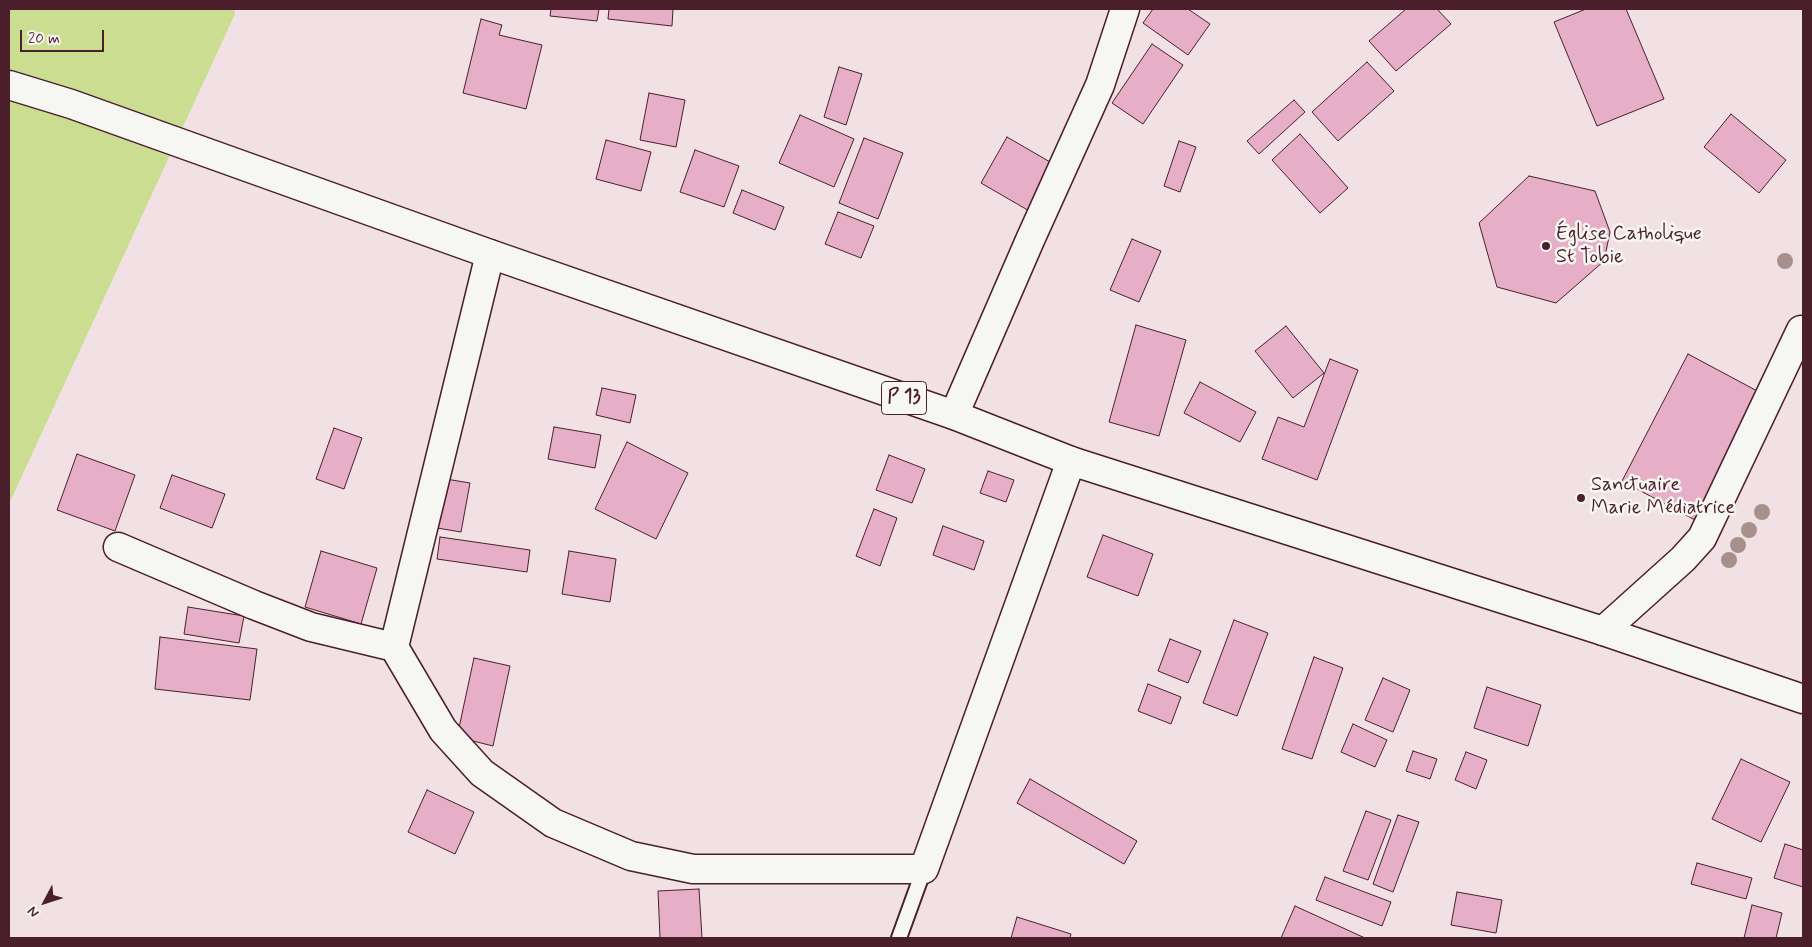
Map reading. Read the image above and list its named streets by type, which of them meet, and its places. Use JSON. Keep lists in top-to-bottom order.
{
  "streets": {
    "street": ["P 13"]
  },
  "places": ["Église Catholique St Tobie", "Sanctuaire Marie Médiatrice"],
  "scale_bar": "20 m",
  "north": "bottom left"
}
